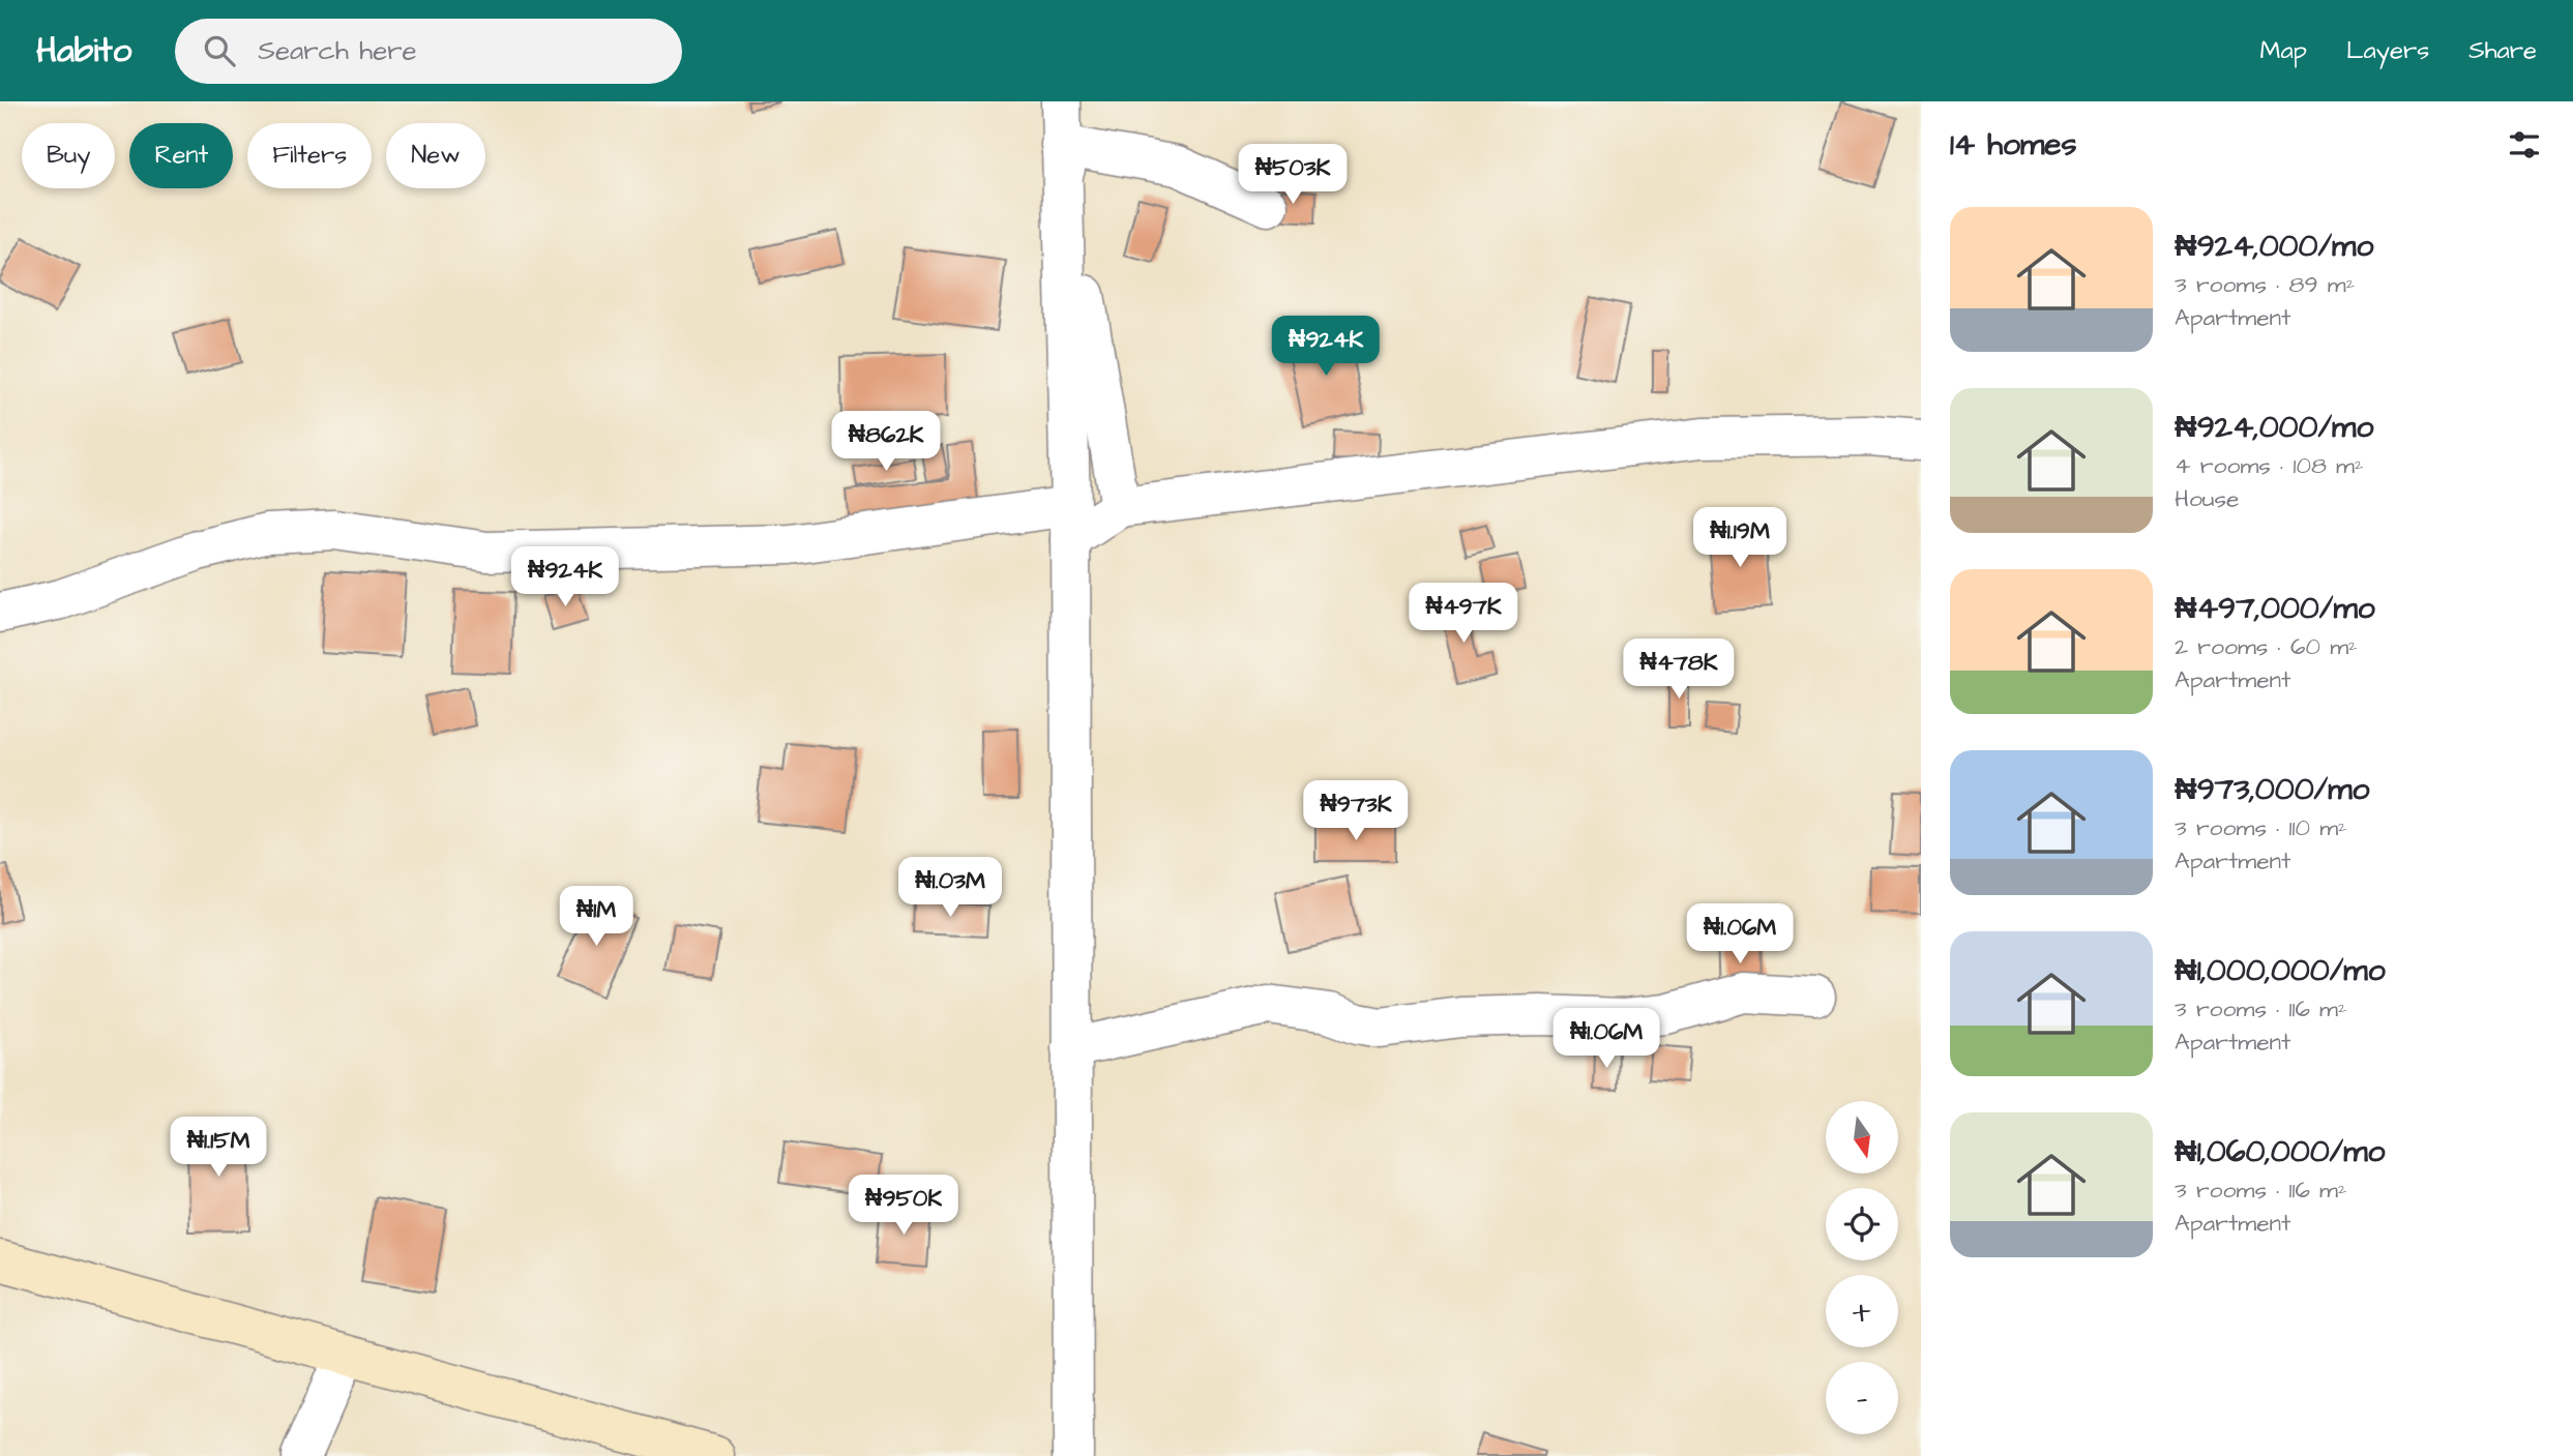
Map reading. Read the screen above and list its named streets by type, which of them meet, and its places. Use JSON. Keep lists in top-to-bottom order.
{
  "north": "bottom",
  "page": {
    "header": "Habito",
    "search": "Search here",
    "nav": ["Map", "Layers", "Share"],
    "heading": "14 homes",
    "chip": [
      "Buy",
      "Rent",
      "Filters",
      "New"
    ],
    "price": [
      "₦503K",
      "₦924K",
      "₦862K",
      "₦1.19M",
      "₦924K",
      "₦497K",
      "₦478K",
      "₦973K",
      "₦1.03M",
      "₦1M",
      "₦1.06M",
      "₦1.06M",
      "₦1.15M",
      "₦950K"
    ],
    "list": [
      {
        "name": "₦924,000/mo",
        "note": "3 rooms · 89 m² · Apartment"
      },
      {
        "name": "₦924,000/mo",
        "note": "4 rooms · 108 m² · House"
      },
      {
        "name": "₦497,000/mo",
        "note": "2 rooms · 60 m² · Apartment"
      },
      {
        "name": "₦973,000/mo",
        "note": "3 rooms · 110 m² · Apartment"
      },
      {
        "name": "₦1,000,000/mo",
        "note": "3 rooms · 116 m² · Apartment"
      },
      {
        "name": "₦1,060,000/mo",
        "note": "3 rooms · 116 m² · Apartment"
      }
    ],
    "map_buttons": ["+", "−"]
  }
}
